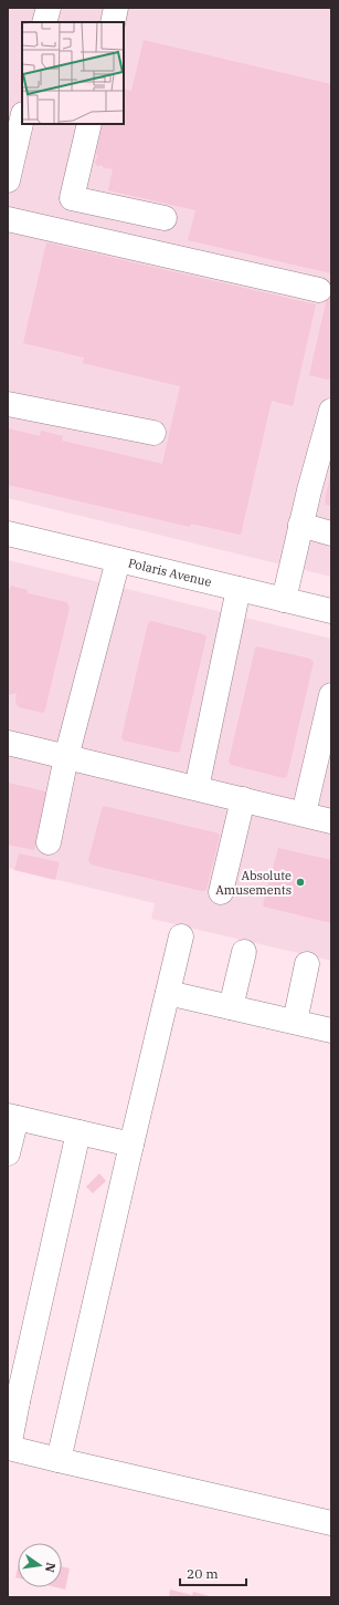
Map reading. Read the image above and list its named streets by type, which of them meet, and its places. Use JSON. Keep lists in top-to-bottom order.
{
  "streets": {
    "street": ["Polaris Avenue"]
  },
  "places": ["Absolute Amusements"],
  "scale_bar": "20 m",
  "north": "right"
}
